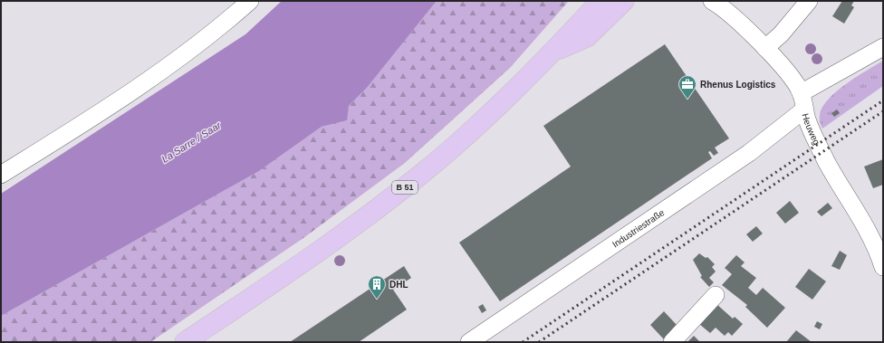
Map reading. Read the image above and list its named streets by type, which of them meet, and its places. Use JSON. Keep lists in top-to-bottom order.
{
  "streets": {
    "main road": ["B 51"],
    "street": ["Heuweg", "Industriestraße"]
  },
  "crossings": [
    ["Heuweg", "Industriestraße"]
  ],
  "water": ["La Sarre / Saar"],
  "places": {
    "office": ["Rhenus Logistics"],
    "building": ["DHL"]
  }
}
